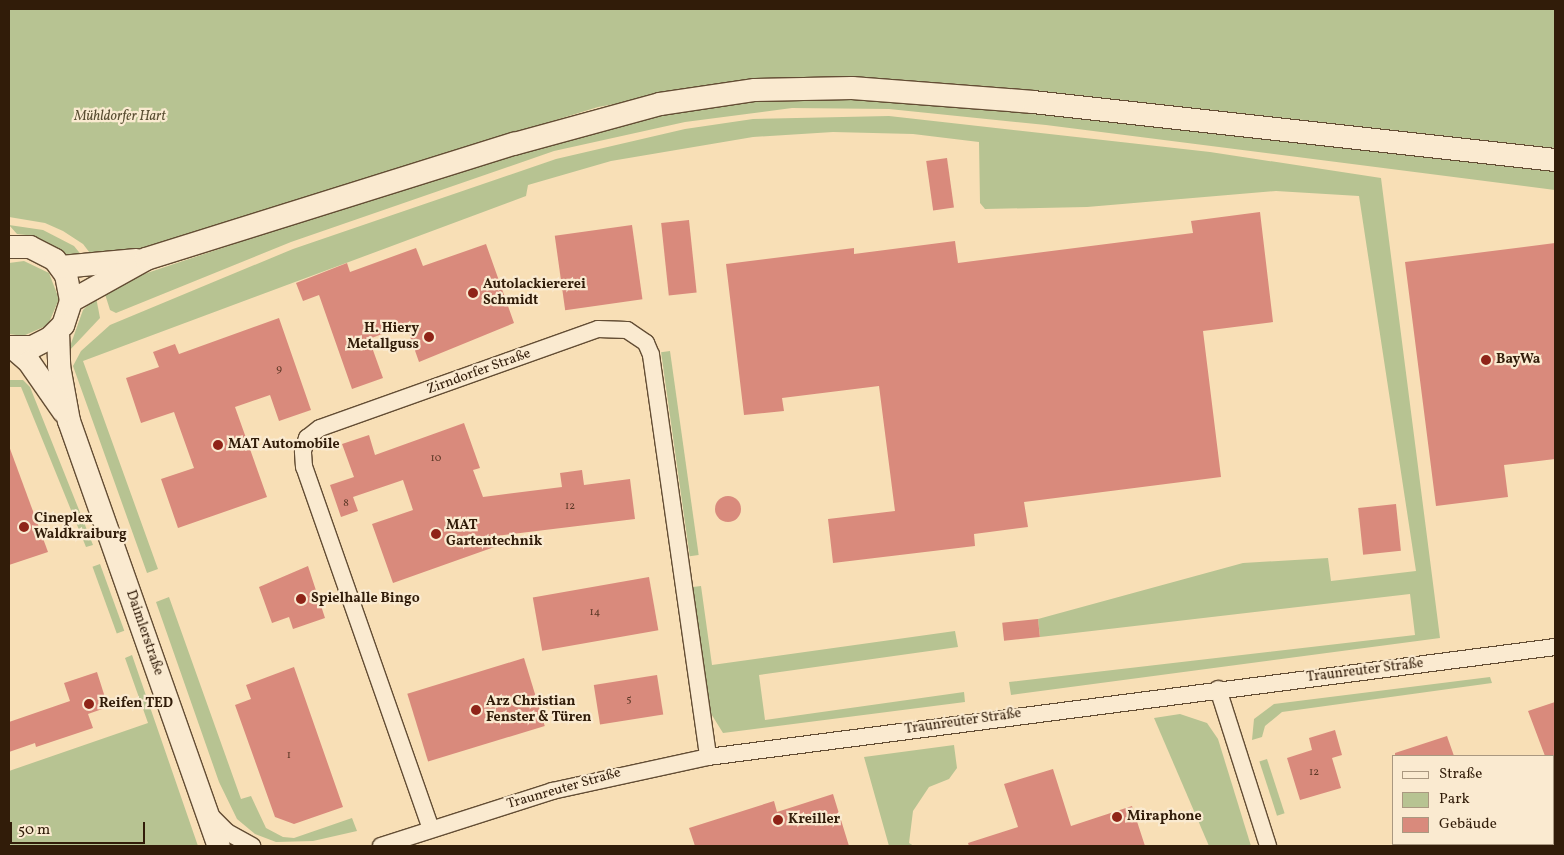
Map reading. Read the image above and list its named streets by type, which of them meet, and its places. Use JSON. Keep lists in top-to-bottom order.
{
  "streets": {
    "main road": ["Daimlerstraße"],
    "street": ["Zirndorfer Straße", "Traunreuter Straße"]
  },
  "crossings": [
    ["Zirndorfer Straße", "Traunreuter Straße"]
  ],
  "parks": ["Mühldorfer Hart"],
  "places": [
    "Autolackiererei Schmidt",
    "H. Hiery Metallguss",
    "BayWa",
    "MAT Automobile",
    "Cineplex Waldkraiburg",
    "MAT Gartentechnik",
    "Spielhalle Bingo",
    "Reifen TED",
    "Arz Christian Fenster & Türen",
    "Miraphone",
    "Kreiller"
  ],
  "house_numbers": [
    "9",
    "10",
    "8",
    "12",
    "14",
    "5",
    "1",
    "12"
  ],
  "legend": ["Straße", "Park", "Gebäude"],
  "scale_bar": "50 m"
}
